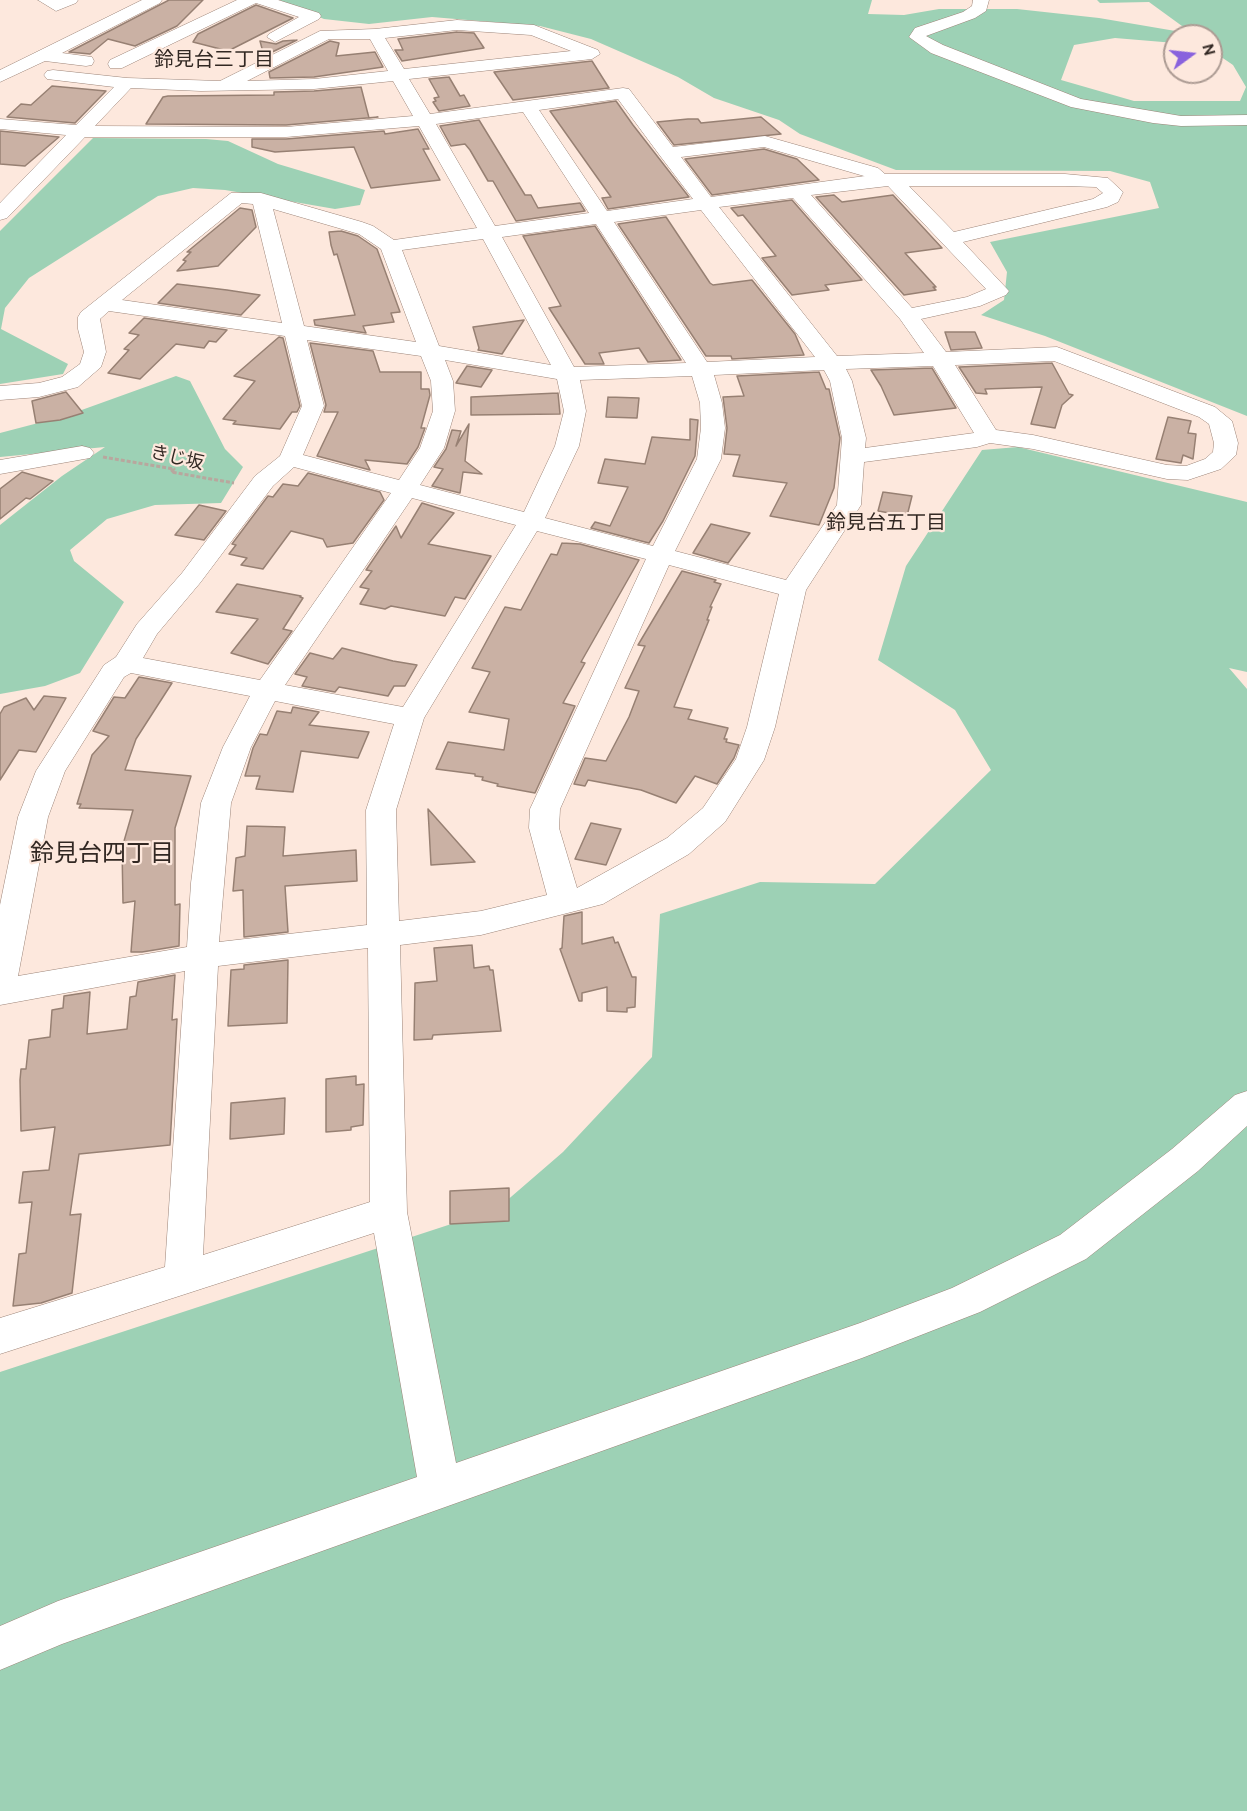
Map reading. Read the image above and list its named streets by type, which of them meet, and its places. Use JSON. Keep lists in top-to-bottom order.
{
  "streets": {
    "path": ["きじ坂"]
  },
  "districts": ["鈴見台三丁目", "鈴見台五丁目", "鈴見台四丁目"],
  "north": "right"
}
